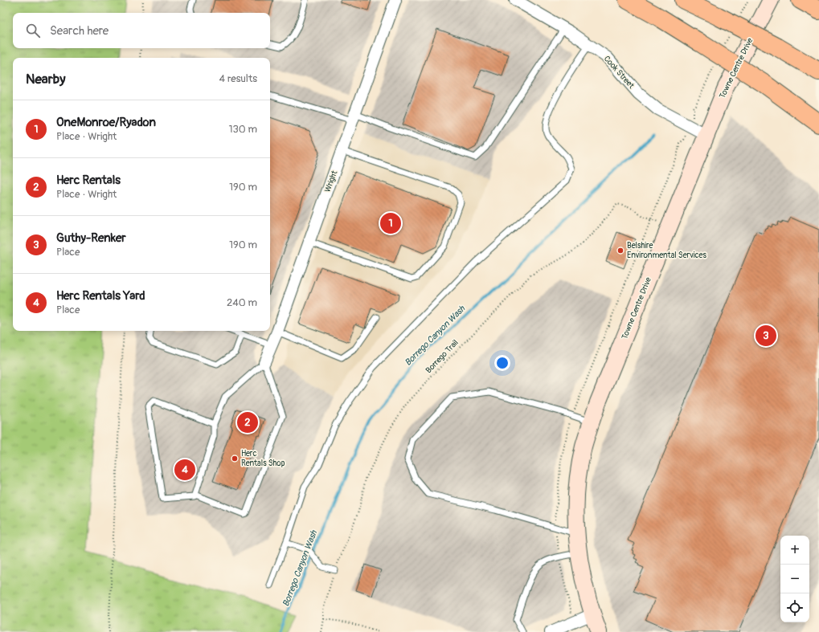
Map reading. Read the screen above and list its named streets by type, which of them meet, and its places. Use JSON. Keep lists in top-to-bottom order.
{
  "streets": {
    "street": ["Towne Centre Drive", "Cook Street", "Wright"],
    "path": ["Borrego Trail"]
  },
  "crossings": [
    ["Towne Centre Drive", "Cook Street"],
    ["Towne Centre Drive", "Borrego Trail"]
  ],
  "water": ["Borrego Canyon Wash"],
  "places": ["Belshire Environmental Services", "Herc Rentals Shop"],
  "page": {
    "search": "Search here",
    "heading": ["Nearby", "4 results"],
    "list": [
      {
        "mark": "1",
        "name": "OneMonroe/Ryadon",
        "note": "Place · Wright",
        "value": "130 m"
      },
      {
        "mark": "2",
        "name": "Herc Rentals",
        "note": "Place · Wright",
        "value": "190 m"
      },
      {
        "mark": "3",
        "name": "Guthy-Renker",
        "note": "Place",
        "value": "190 m"
      },
      {
        "mark": "4",
        "name": "Herc Rentals Yard",
        "note": "Place",
        "value": "240 m"
      }
    ],
    "pins": [
      "1",
      "3",
      "2",
      "4"
    ],
    "map_buttons": ["+", "−"]
  }
}
